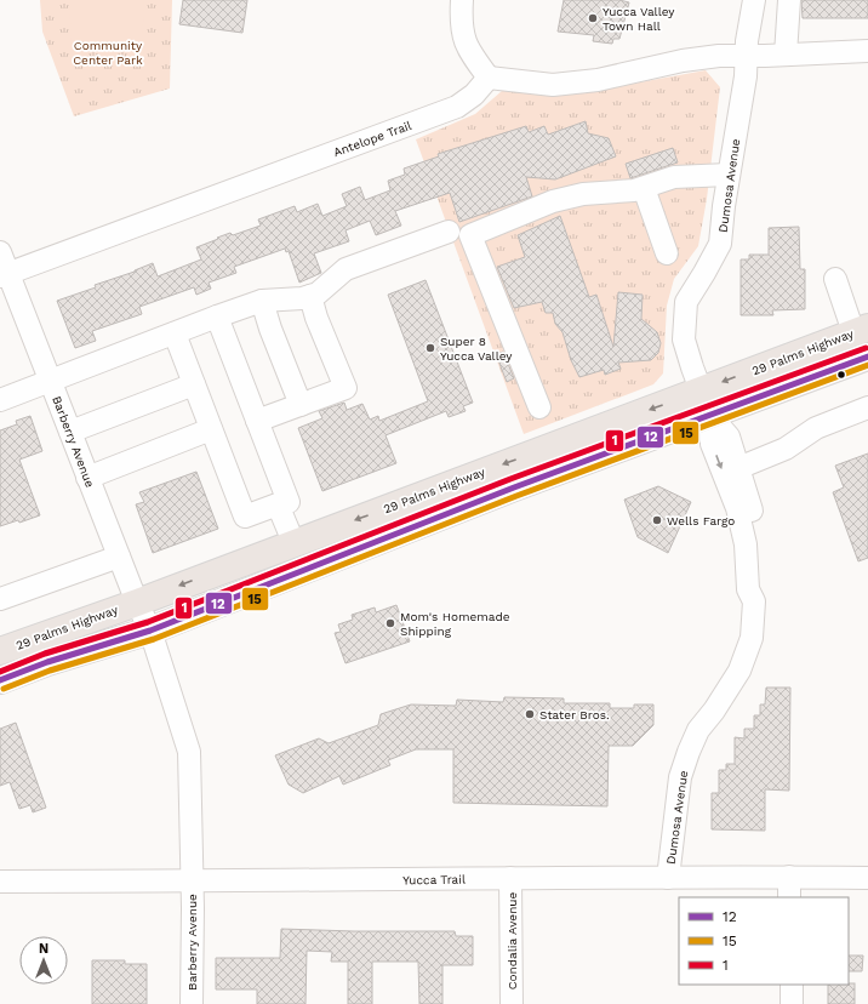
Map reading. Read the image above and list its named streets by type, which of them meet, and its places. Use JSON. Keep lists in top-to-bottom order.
{
  "streets": {
    "main road": ["29 Palms Highway"],
    "street": [
      "Antelope Trail",
      "Dumosa Avenue",
      "Barberry Avenue",
      "Yucca Trail",
      "Condalia Avenue"
    ]
  },
  "crossings": [
    ["Antelope Trail", "Barberry Avenue"],
    ["Dumosa Avenue", "29 Palms Highway"],
    ["Dumosa Avenue", "Yucca Trail"],
    ["29 Palms Highway", "Barberry Avenue"],
    ["Barberry Avenue", "Yucca Trail"],
    ["Yucca Trail", "Condalia Avenue"]
  ],
  "parks": ["Community Center Park"],
  "places": [
    "Yucca Valley Town Hall",
    "Super 8 Yucca Valley",
    "Wells Fargo",
    "Mom's Homemade Shipping",
    "Stater Bros."
  ],
  "lines": ["transit line 1", "transit line 12", "transit line 15"],
  "legend": ["12", "15", "1"],
  "north": "top"
}
